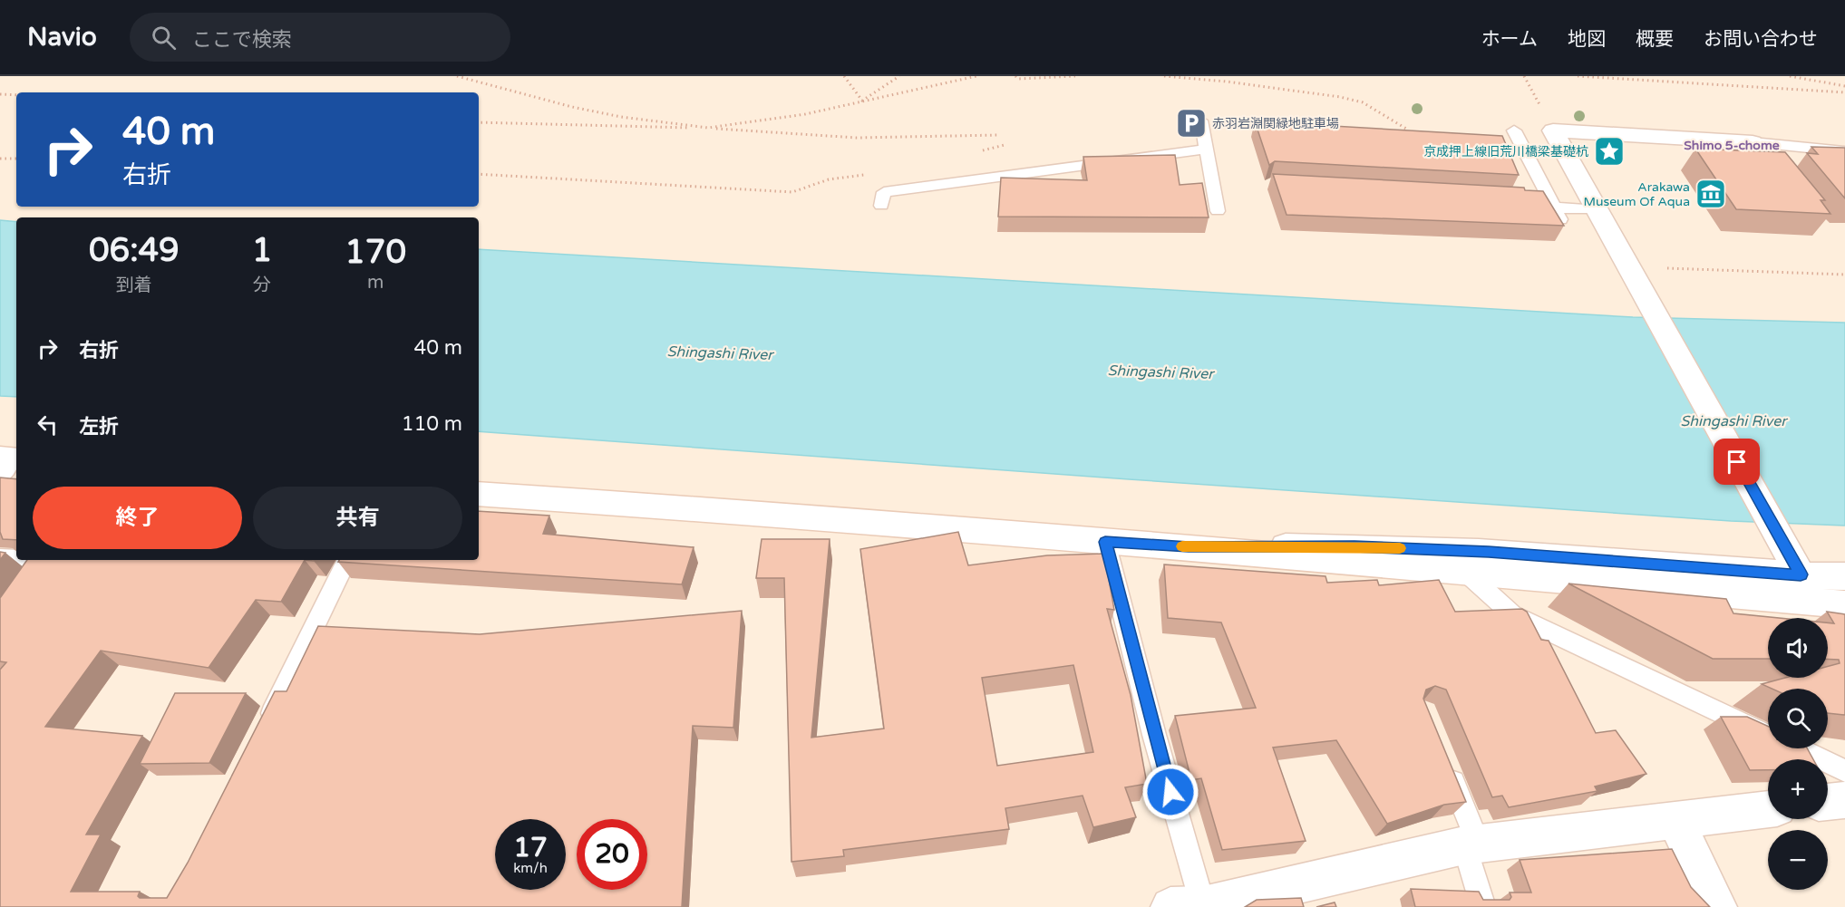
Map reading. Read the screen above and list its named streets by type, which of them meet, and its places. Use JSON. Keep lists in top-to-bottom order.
{
  "districts": ["Shimo 5-chome"],
  "water": ["Shingashi River"],
  "places": {
    "parking": ["赤羽岩淵関緑地駐車場"],
    "place": ["京成押上線旧荒川橋梁基礎杭"],
    "museum": ["Arakawa Museum Of Aqua"]
  },
  "page": {
    "header": "Navio",
    "search": "ここで検索",
    "nav": [
      "ホーム",
      "地図",
      "概要",
      "お問い合わせ"
    ],
    "turn": ["40 m", "右折"],
    "eta": [
      "06:49",
      "到着",
      "1",
      "分",
      "170",
      "m"
    ],
    "list": [
      {
        "name": "右折",
        "value": "40 m"
      },
      {
        "name": "左折",
        "value": "110 m"
      }
    ],
    "buttons": ["終了", "共有"],
    "map_buttons": ["+", "−"],
    "speed": "17 km/h",
    "limit": "20"
  }
}
